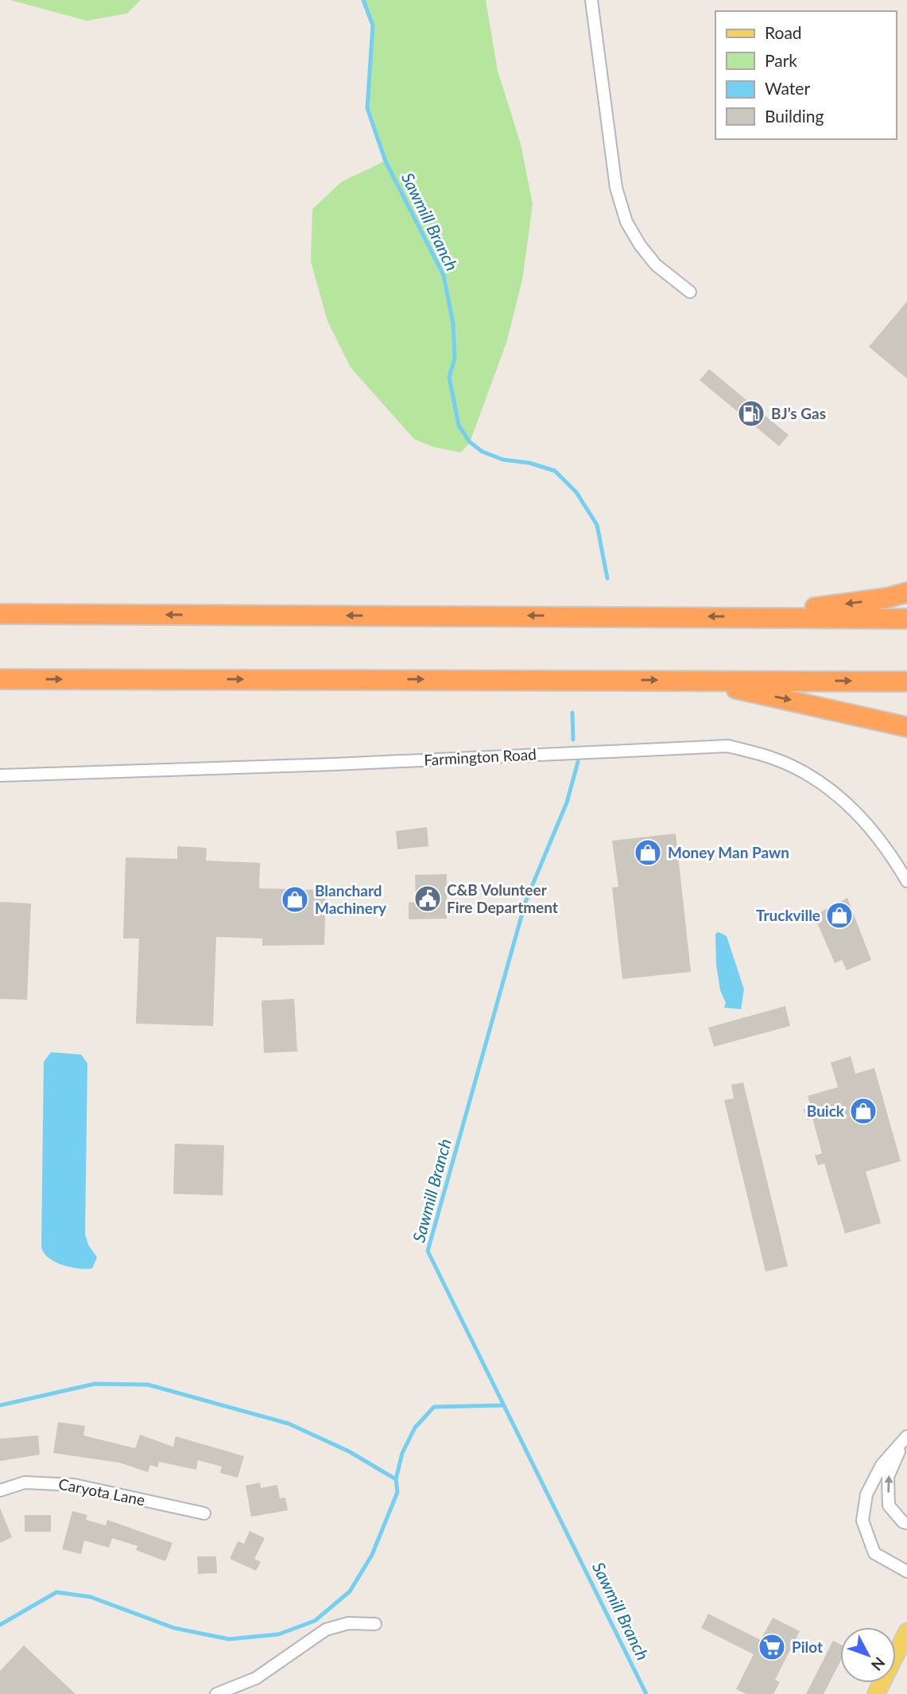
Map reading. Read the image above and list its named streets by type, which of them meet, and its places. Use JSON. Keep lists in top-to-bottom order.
{
  "streets": {
    "street": ["Farmington Road", "Caryota Lane"]
  },
  "water": ["Sawmill Branch"],
  "places": {
    "fuel station": ["BJ’s Gas"],
    "shop": [
      "Money Man Pawn",
      "Blanchard Machinery",
      "Truckville",
      "Buick"
    ],
    "public building": ["C&B Volunteer Fire Department"],
    "supermarket": ["Pilot"]
  },
  "legend": [
    "Road",
    "Park",
    "Water",
    "Building"
  ],
  "north": "bottom right"
}
